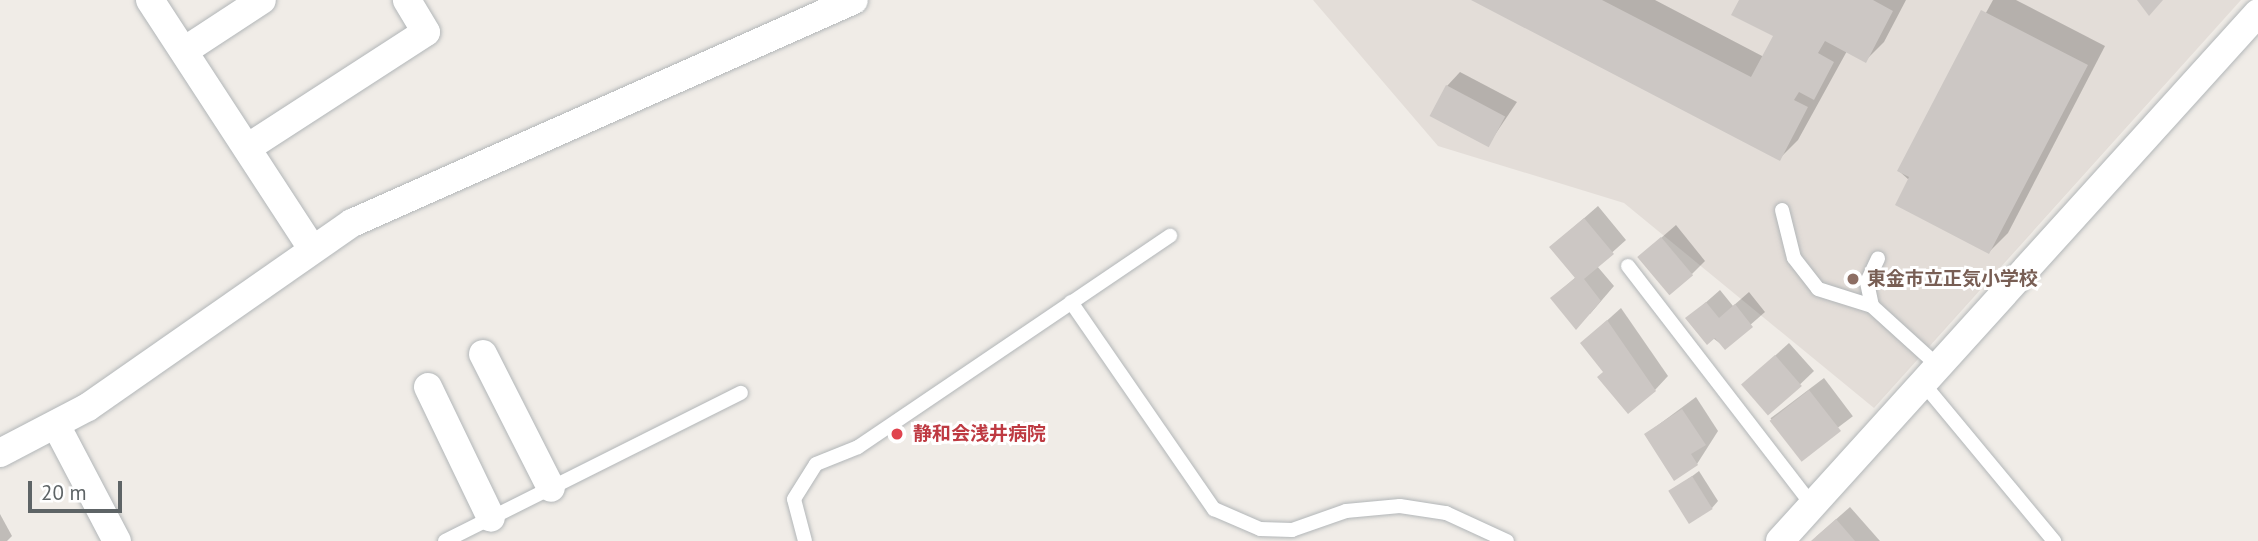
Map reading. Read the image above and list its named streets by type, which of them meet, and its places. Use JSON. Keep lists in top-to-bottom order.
{
  "places": ["東金市立正気小学校", "静和会浅井病院"],
  "scale_bar": "20 m"
}
